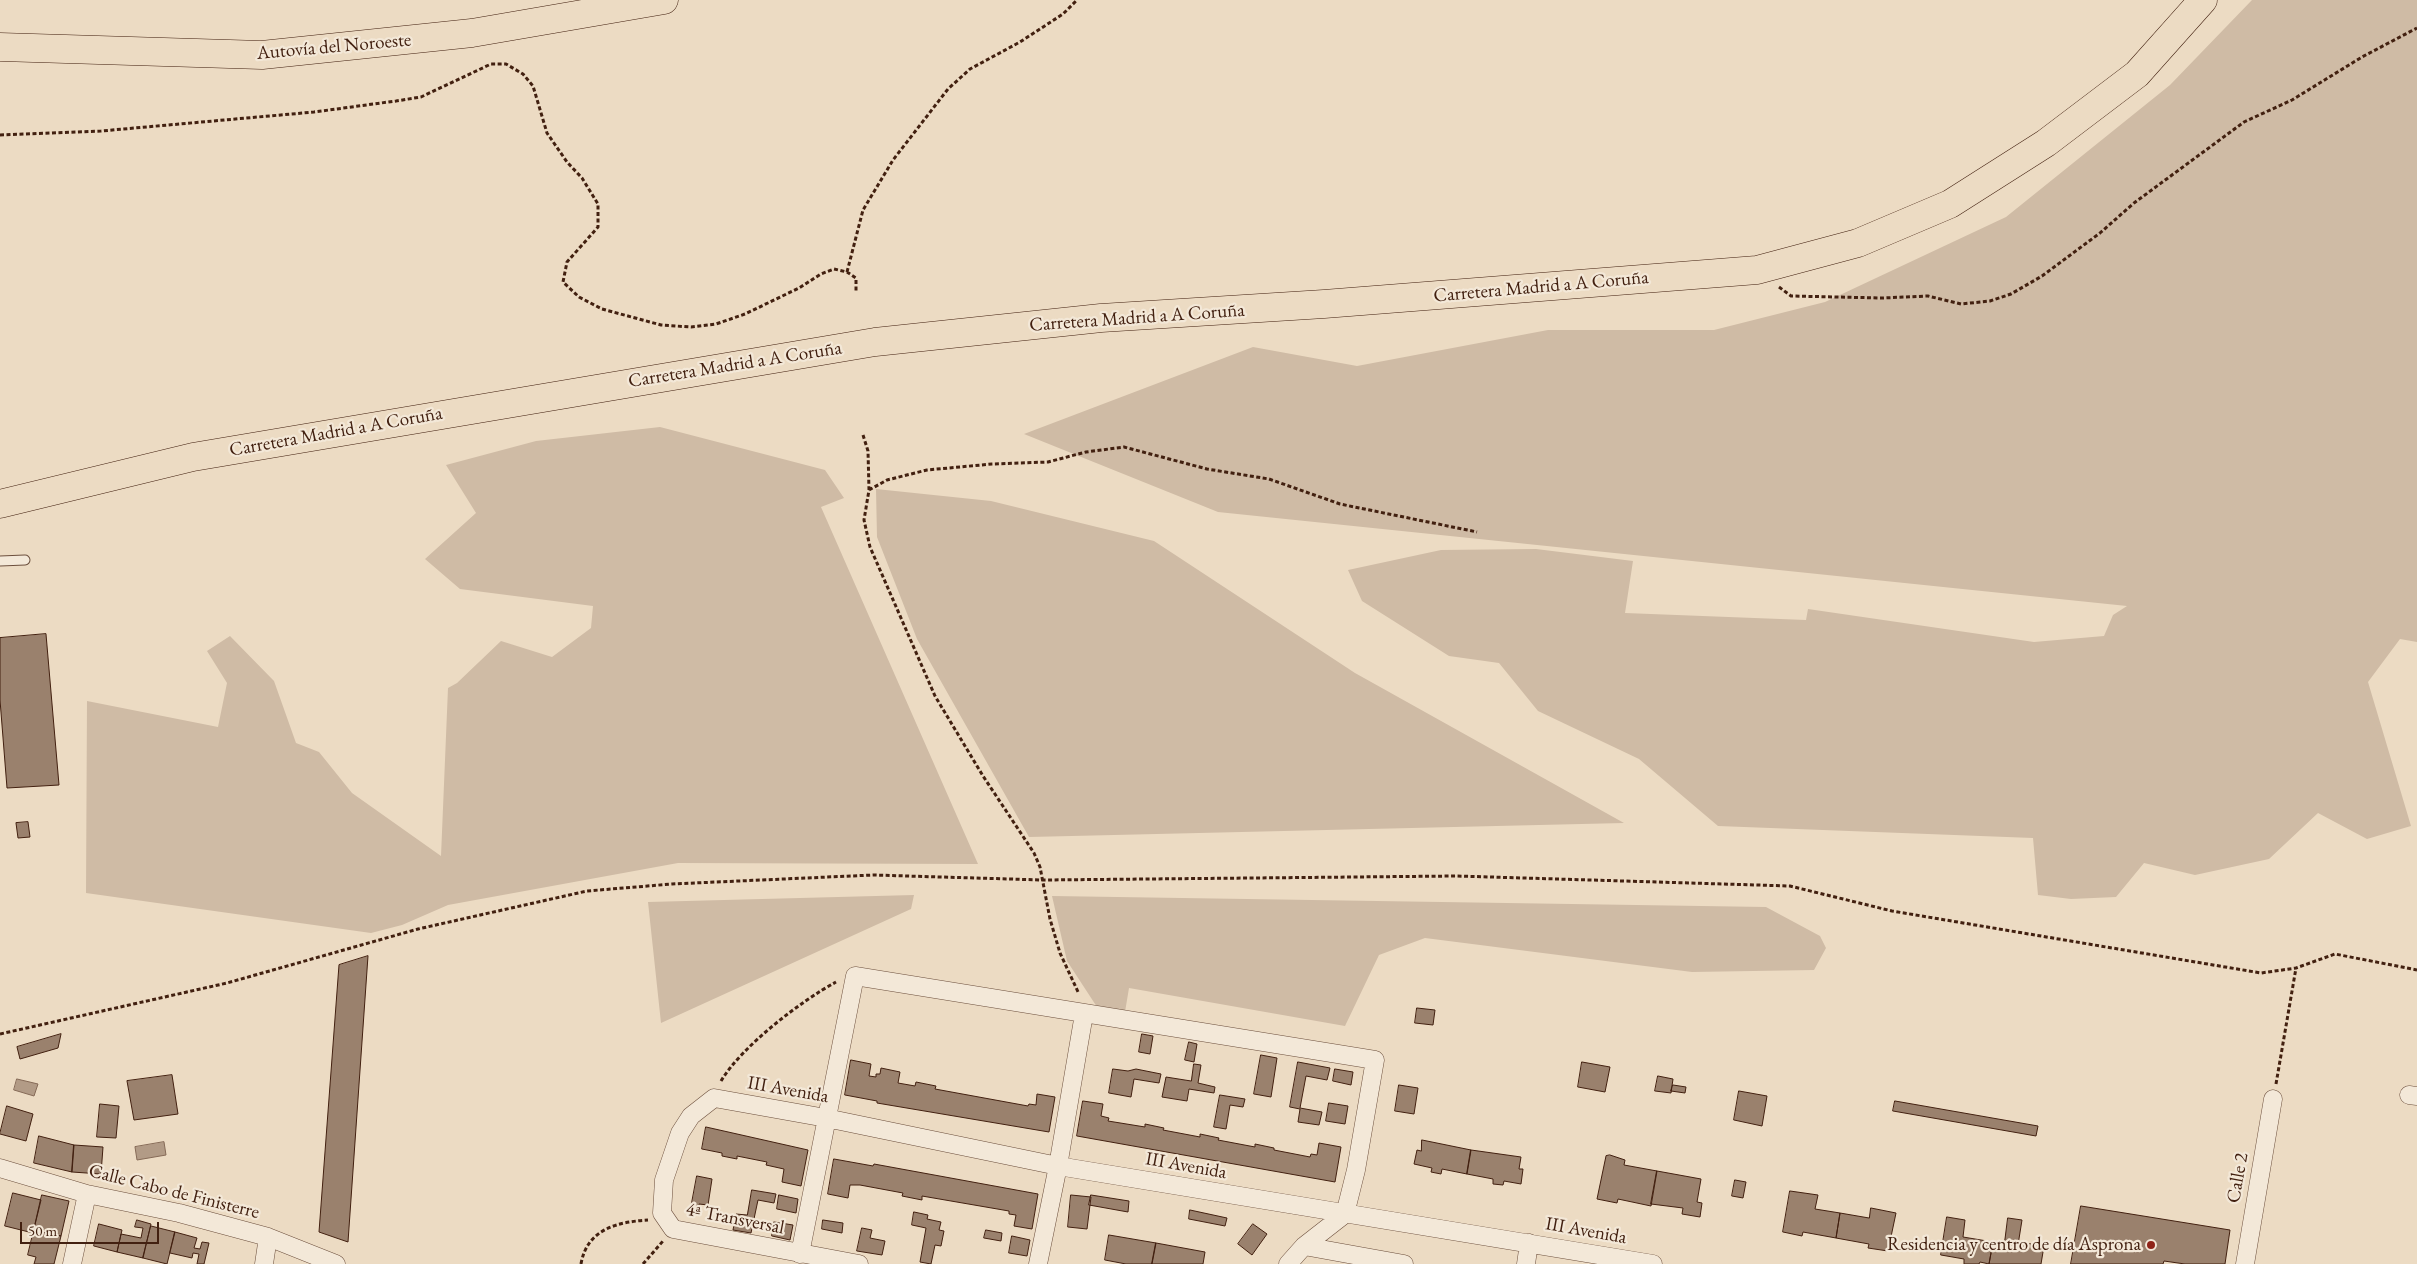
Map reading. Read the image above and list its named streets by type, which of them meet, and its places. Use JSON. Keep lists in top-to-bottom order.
{
  "streets": {
    "highway": ["Autovía del Noroeste", "Carretera Madrid a A Coruña"],
    "street": [
      "III Avenida",
      "Calle 2",
      "Calle Cabo de Finisterre",
      "4ª Transversal"
    ]
  },
  "crossings": [
    ["III Avenida", "4ª Transversal"]
  ],
  "places": ["Residencia y centro de día Asprona"],
  "scale_bar": "50 m"
}
